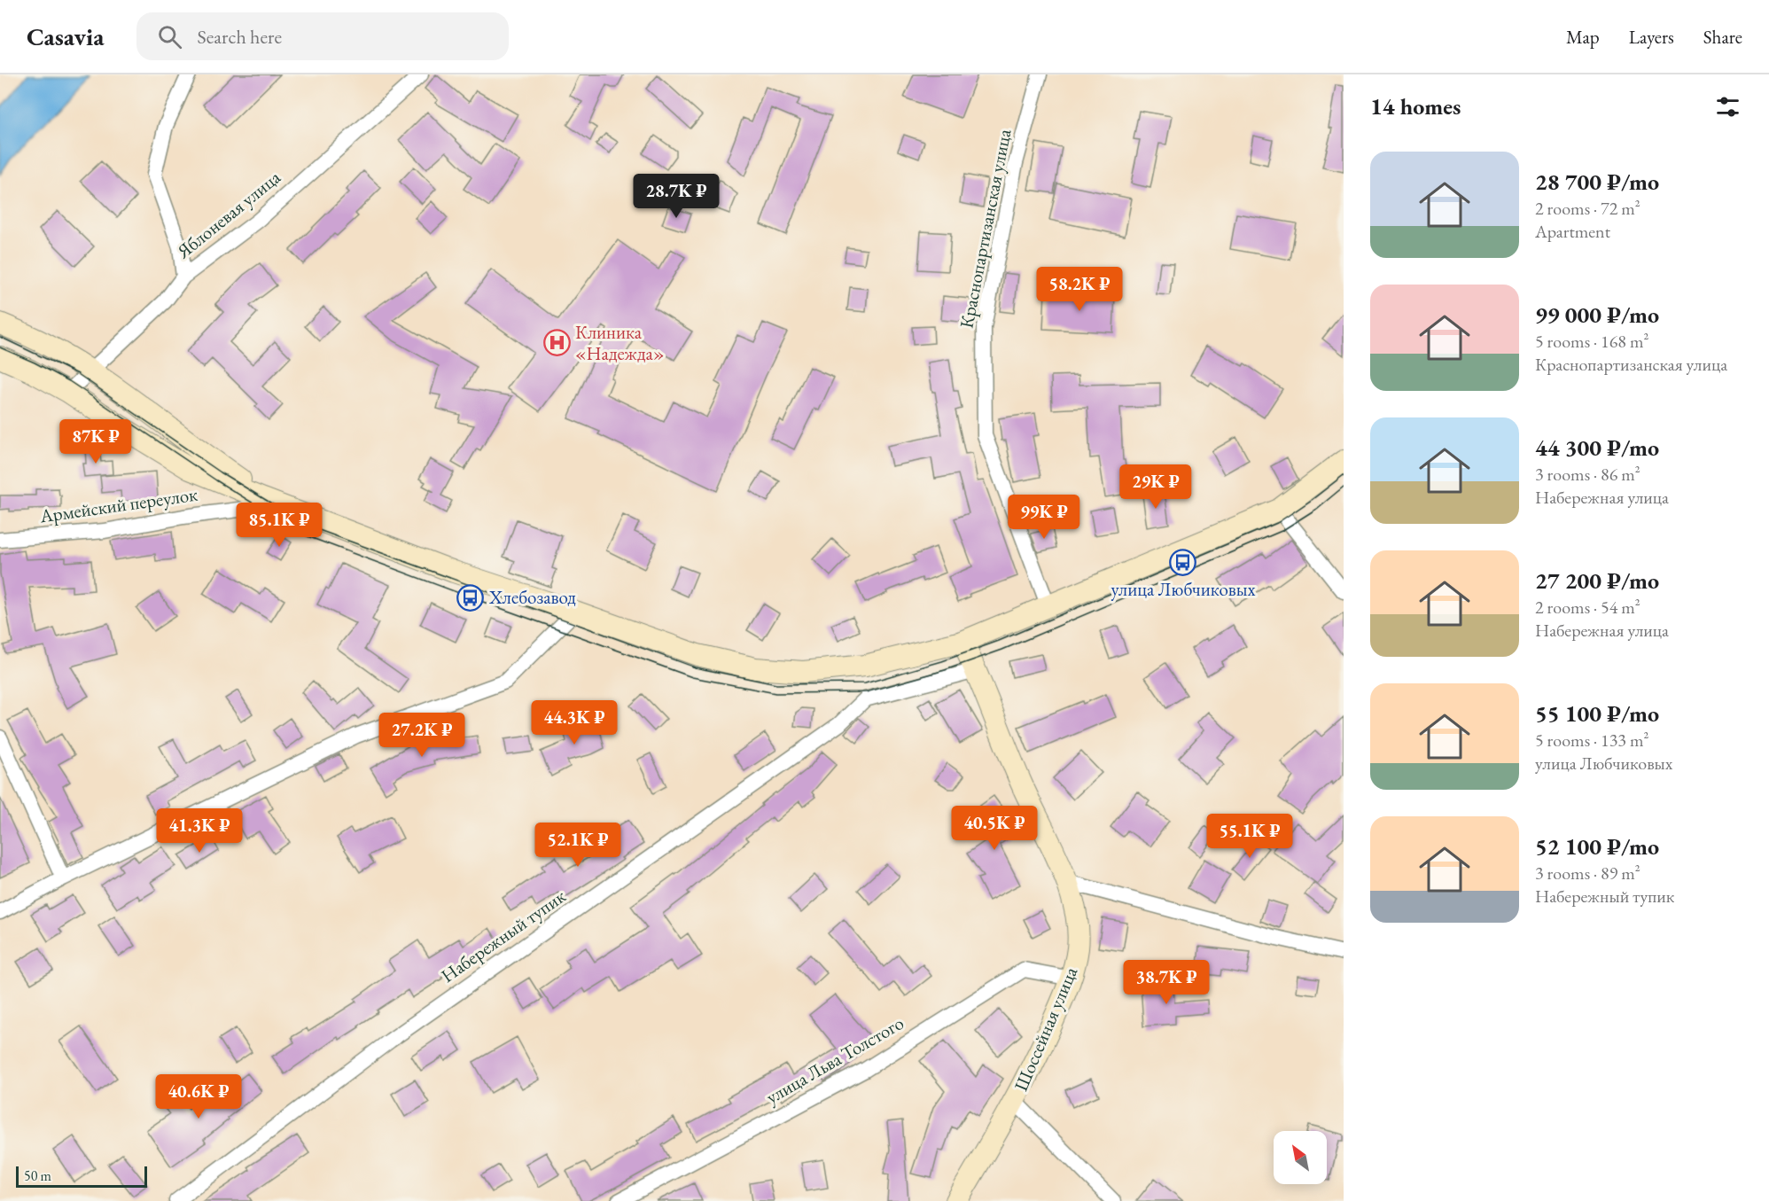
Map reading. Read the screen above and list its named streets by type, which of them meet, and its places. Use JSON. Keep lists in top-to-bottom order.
{
  "streets": {
    "main road": ["Шоссейная улица"],
    "street": [
      "Яблоневая улица",
      "Краснопартизанская улица",
      "Армейский переулок",
      "Набережный тупик",
      "улица Льва Толстого"
    ]
  },
  "crossings": [
    ["Набережный тупик", "Шоссейная улица"],
    ["Шоссейная улица", "улица Льва Толстого"]
  ],
  "places": {
    "hospital": ["Клиника «Надежда»"],
    "bus stop": ["улица Любчиковых", "Хлебозавод"]
  },
  "scale_bar": "50 m",
  "north": "top left",
  "page": {
    "header": "Casavia",
    "search": "Search here",
    "nav": ["Map", "Layers", "Share"],
    "heading": "14 homes",
    "list": [
      {
        "name": "28 700 ₽/mo",
        "note": "2 rooms · 72 m² · Apartment"
      },
      {
        "name": "99 000 ₽/mo",
        "note": "5 rooms · 168 m² · Краснопартизанская улица"
      },
      {
        "name": "44 300 ₽/mo",
        "note": "3 rooms · 86 m² · Набережная улица"
      },
      {
        "name": "27 200 ₽/mo",
        "note": "2 rooms · 54 m² · Набережная улица"
      },
      {
        "name": "55 100 ₽/mo",
        "note": "5 rooms · 133 m² · улица Любчиковых"
      },
      {
        "name": "52 100 ₽/mo",
        "note": "3 rooms · 89 m² · Набережный тупик"
      }
    ],
    "price": [
      "28.7K ₽",
      "58.2K ₽",
      "87K ₽",
      "29K ₽",
      "99K ₽",
      "85.1K ₽",
      "44.3K ₽",
      "27.2K ₽",
      "40.5K ₽",
      "41.3K ₽",
      "55.1K ₽",
      "52.1K ₽",
      "38.7K ₽",
      "40.6K ₽"
    ],
    "scale": "50 m"
  }
}
